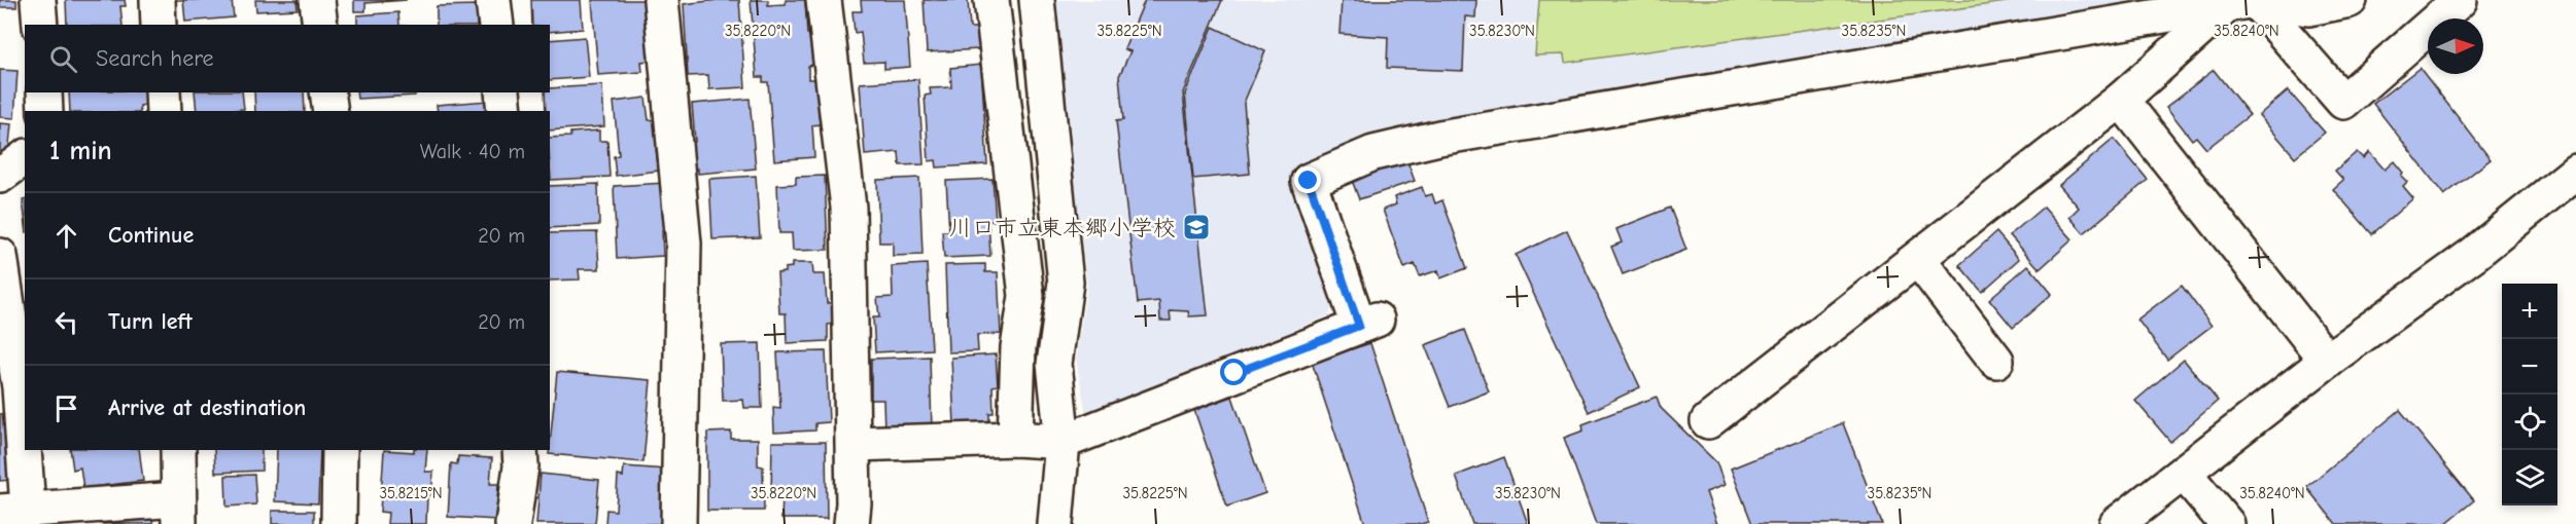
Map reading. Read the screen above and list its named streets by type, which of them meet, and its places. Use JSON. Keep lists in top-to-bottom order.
{
  "places": {
    "school or university": ["川口市立東本郷小学校"]
  },
  "north": "right",
  "page": {
    "search": "Search here",
    "heading": ["1 min", "Walk · 40 m"],
    "list": [
      ["Continue", "20 m"],
      ["Turn left", "20 m"],
      "Arrive at destination"
    ],
    "map_buttons": ["+", "−"]
  },
  "coordinates": [
    "35.8220°N",
    "35.8225°N",
    "35.8230°N",
    "35.8235°N",
    "35.8240°N",
    "35.8215°N"
  ]
}
